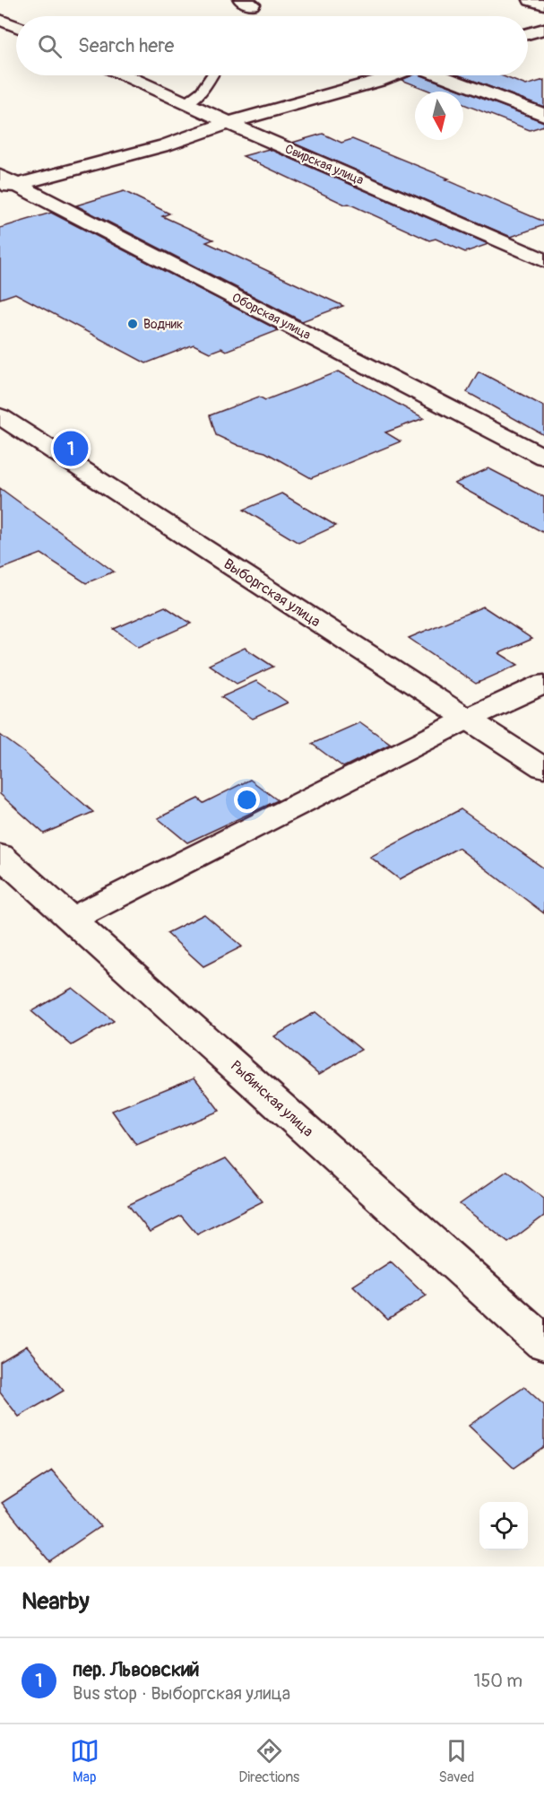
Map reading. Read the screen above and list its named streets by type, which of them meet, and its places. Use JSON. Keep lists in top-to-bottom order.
{
  "streets": {
    "street": [
      "Свирская улица",
      "Оборская улица",
      "Выборгская улица",
      "Рыбинская улица"
    ]
  },
  "places": ["Водник"],
  "north": "bottom",
  "page": {
    "search": "Search here",
    "pins": "1",
    "heading": "Nearby",
    "list": [
      {
        "mark": "1",
        "name": "пер. Львовский",
        "note": "Bus stop · Выборгская улица",
        "value": "150 m"
      }
    ],
    "nav": ["Map", "Directions", "Saved"]
  }
}
